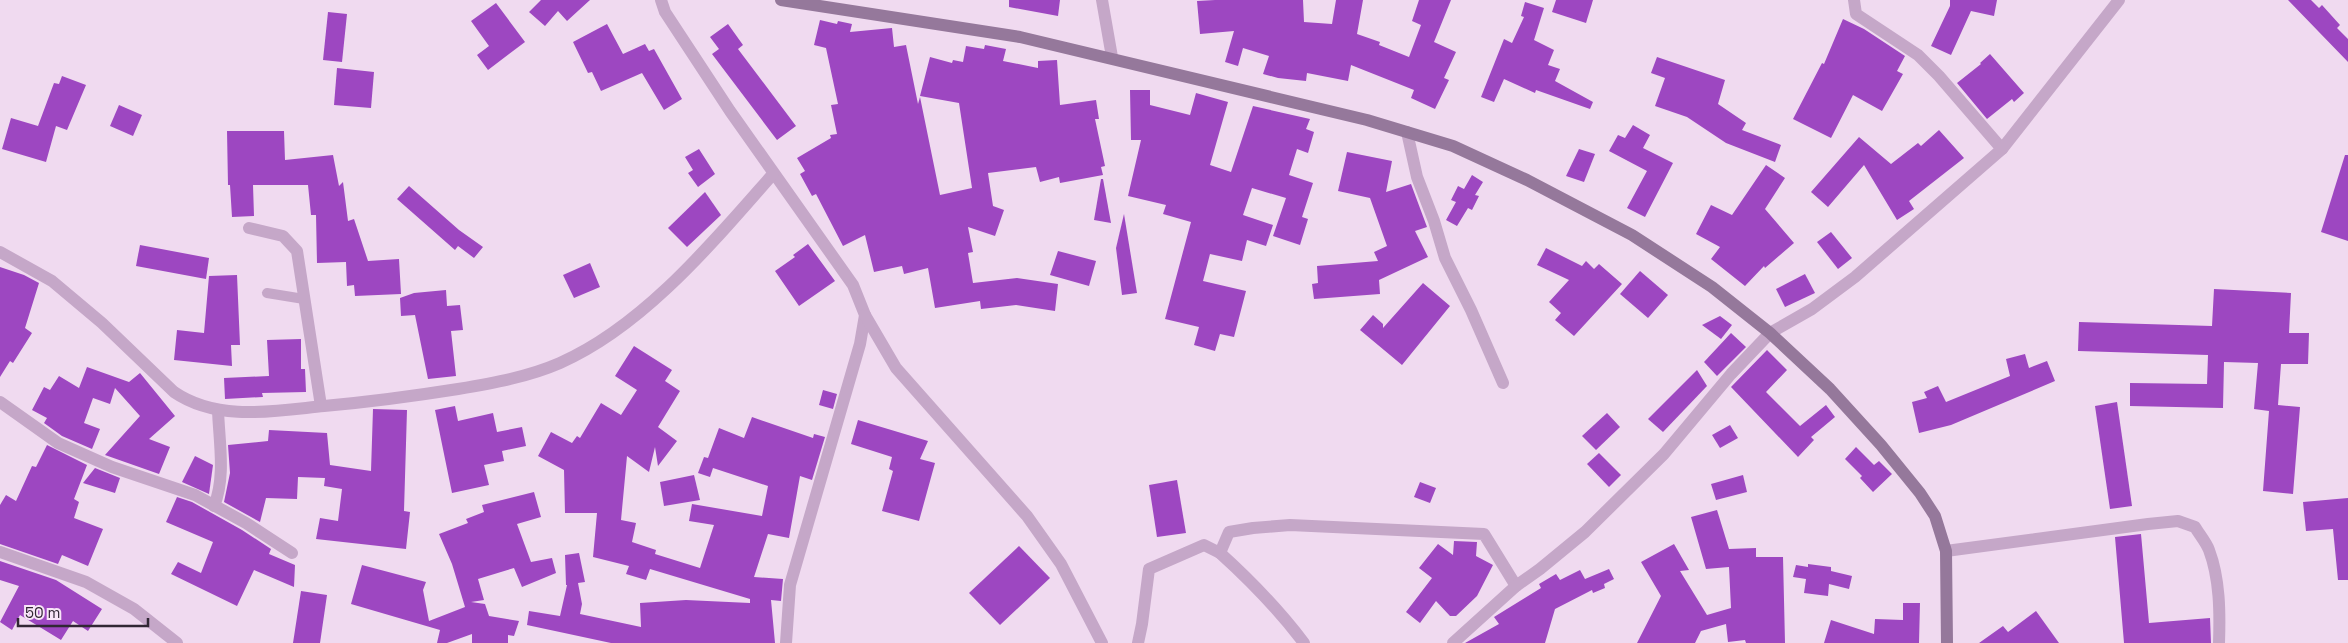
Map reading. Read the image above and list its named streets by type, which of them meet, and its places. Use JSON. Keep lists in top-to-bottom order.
{
  "scale_bar": "50 m"
}
